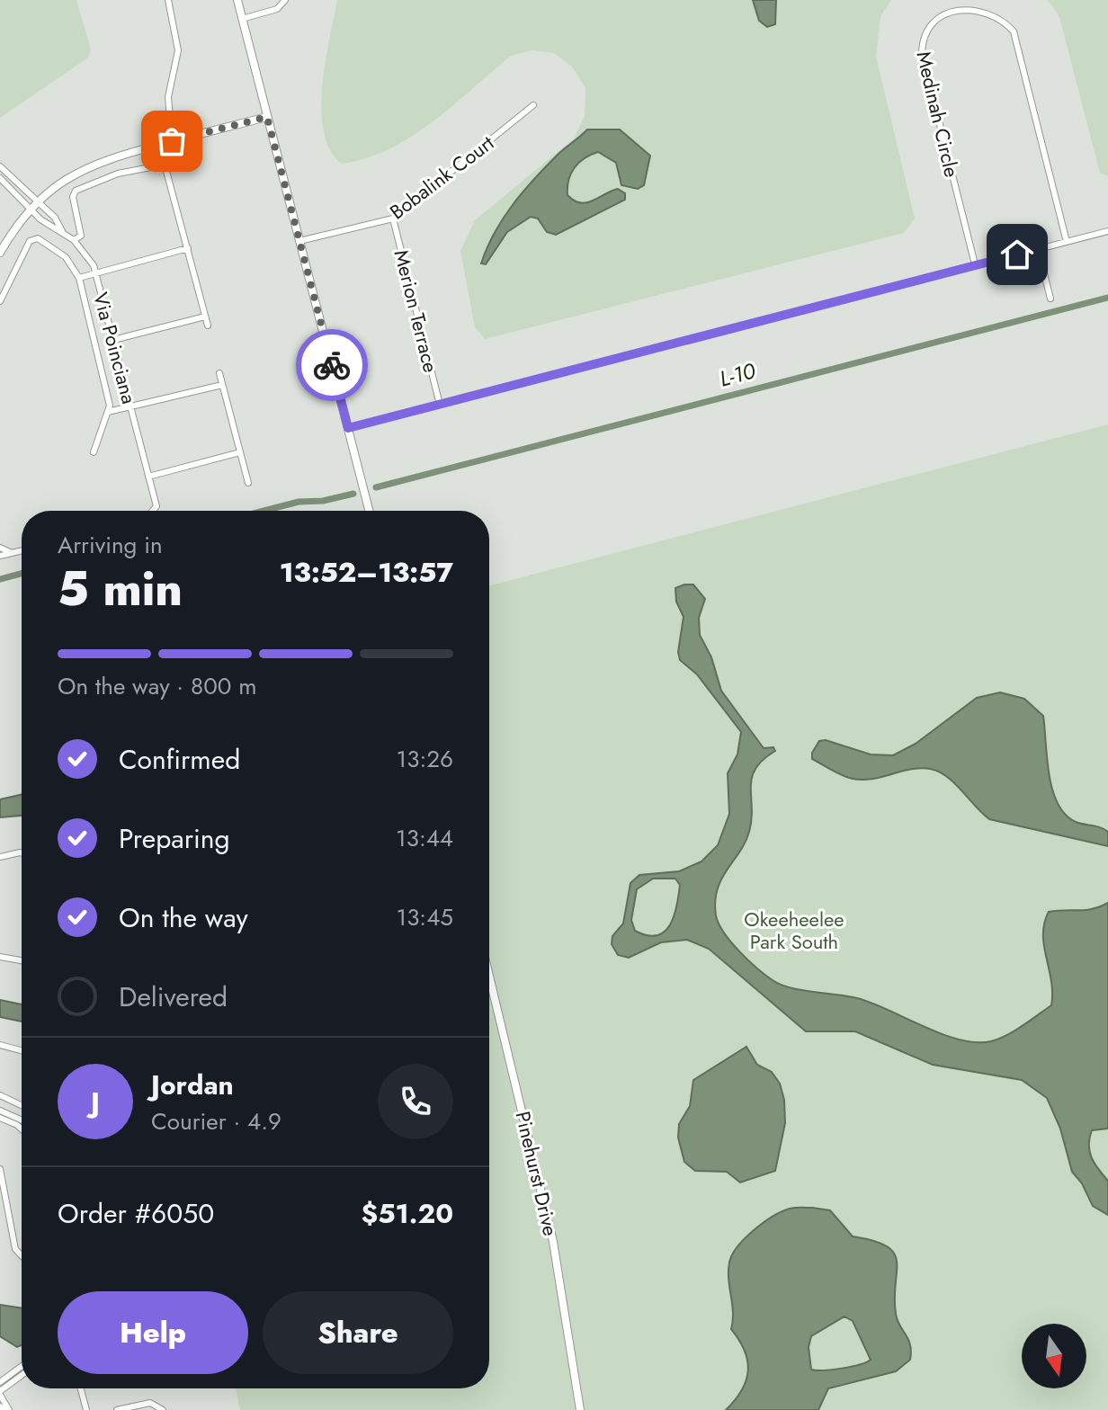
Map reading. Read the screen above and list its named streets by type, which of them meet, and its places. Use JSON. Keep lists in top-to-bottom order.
{
  "streets": {
    "street": [
      "Medinah Circle",
      "Bobalink Court",
      "Merion Terrace",
      "Via Poinciana",
      "Pinehurst Drive"
    ]
  },
  "crossings": [
    ["Bobalink Court", "Merion Terrace"]
  ],
  "water": ["L-10"],
  "parks": ["Okeeheelee Park South"],
  "north": "bottom",
  "page": {
    "heading": ["5 min", "Arriving in", "13:52–13:57"],
    "panel": [
      "Jordan",
      "Courier · 4.9",
      "Order #6050",
      "$51.20"
    ],
    "bar": "On the way · 800 m",
    "list": [
      ["Confirmed", "13:26"],
      ["Preparing", "13:44"],
      ["On the way", "13:45"],
      "Delivered"
    ],
    "round": "J",
    "buttons": ["Help", "Share"]
  }
}
